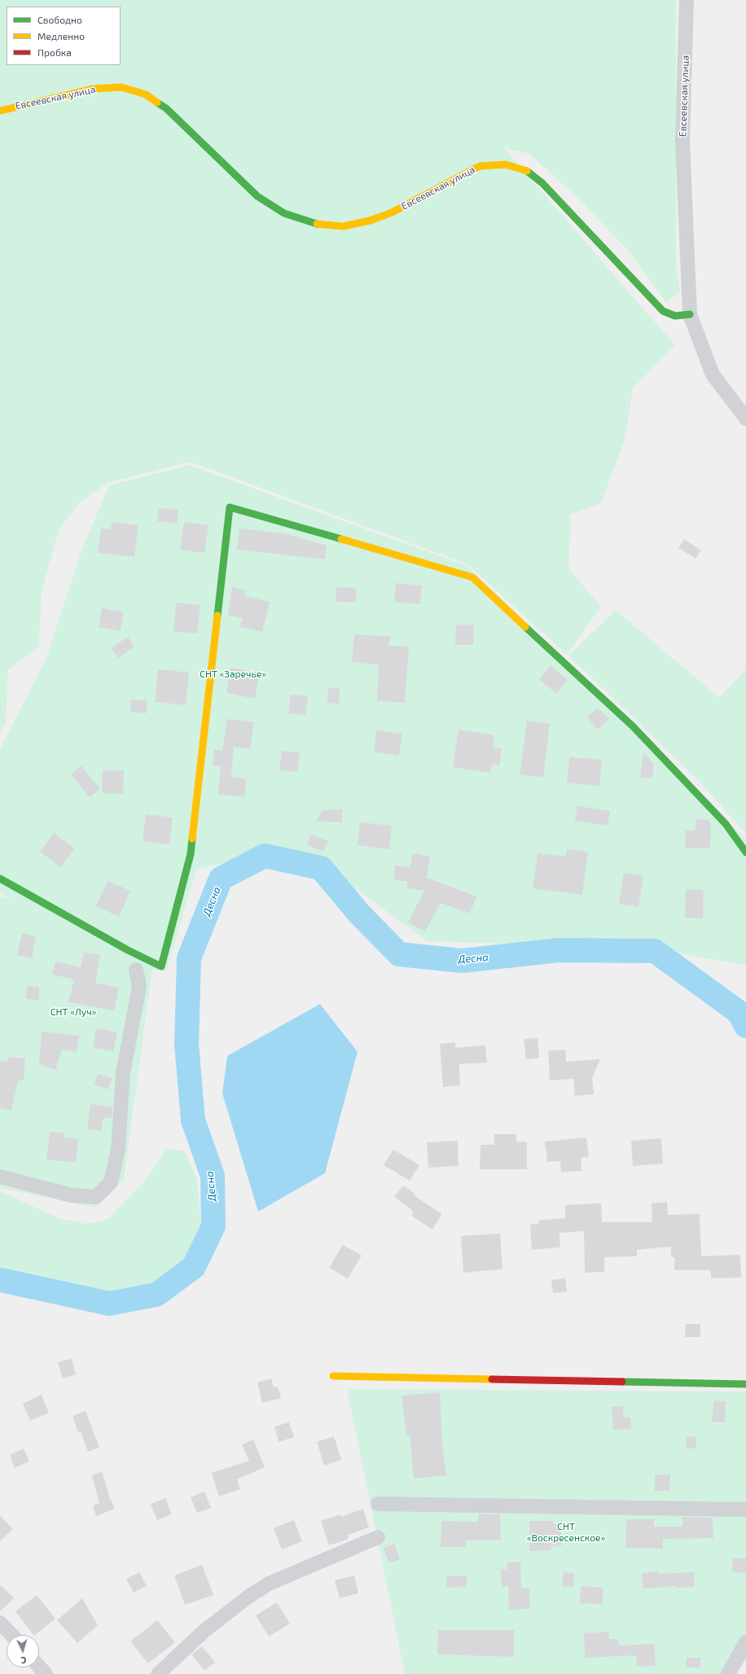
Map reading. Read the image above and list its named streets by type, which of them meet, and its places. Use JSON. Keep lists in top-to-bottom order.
{
  "streets": {
    "street": ["Евсеевская улица"]
  },
  "water": ["Десна"],
  "parks": ["СНТ «Заречье»", "СНТ «Луч»", "СНТ «Воскресенское»"],
  "legend": ["Свободно", "Медленно", "Пробка"],
  "north": "bottom"
}
